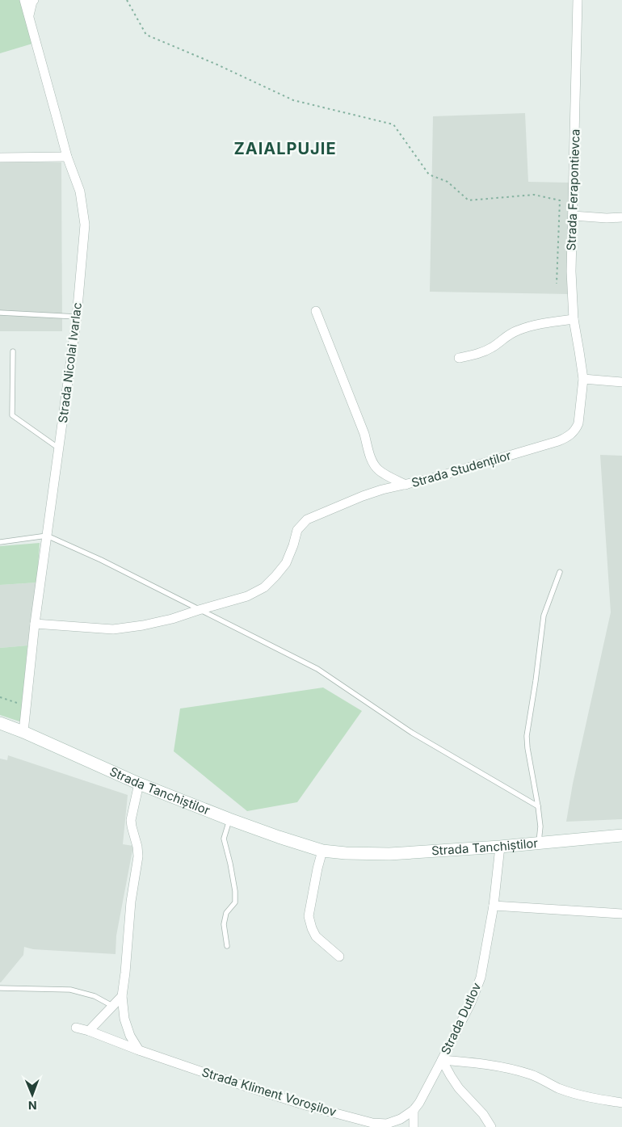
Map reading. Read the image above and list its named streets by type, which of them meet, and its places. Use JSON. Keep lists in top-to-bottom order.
{
  "streets": {
    "street": [
      "Strada Ferapontievca",
      "Strada Nicolai Ivarlac",
      "Strada Studenților",
      "Strada Tanchiștilor",
      "Strada Dutlov",
      "Strada Kliment Voroșilov"
    ]
  },
  "crossings": [
    ["Strada Ferapontievca", "Strada Studenților"],
    ["Strada Nicolai Ivarlac", "Strada Tanchiștilor"],
    ["Strada Tanchiștilor", "Strada Dutlov"],
    ["Strada Dutlov", "Strada Kliment Voroșilov"]
  ],
  "districts": ["ZAIALPUJIE"],
  "north": "bottom"
}
